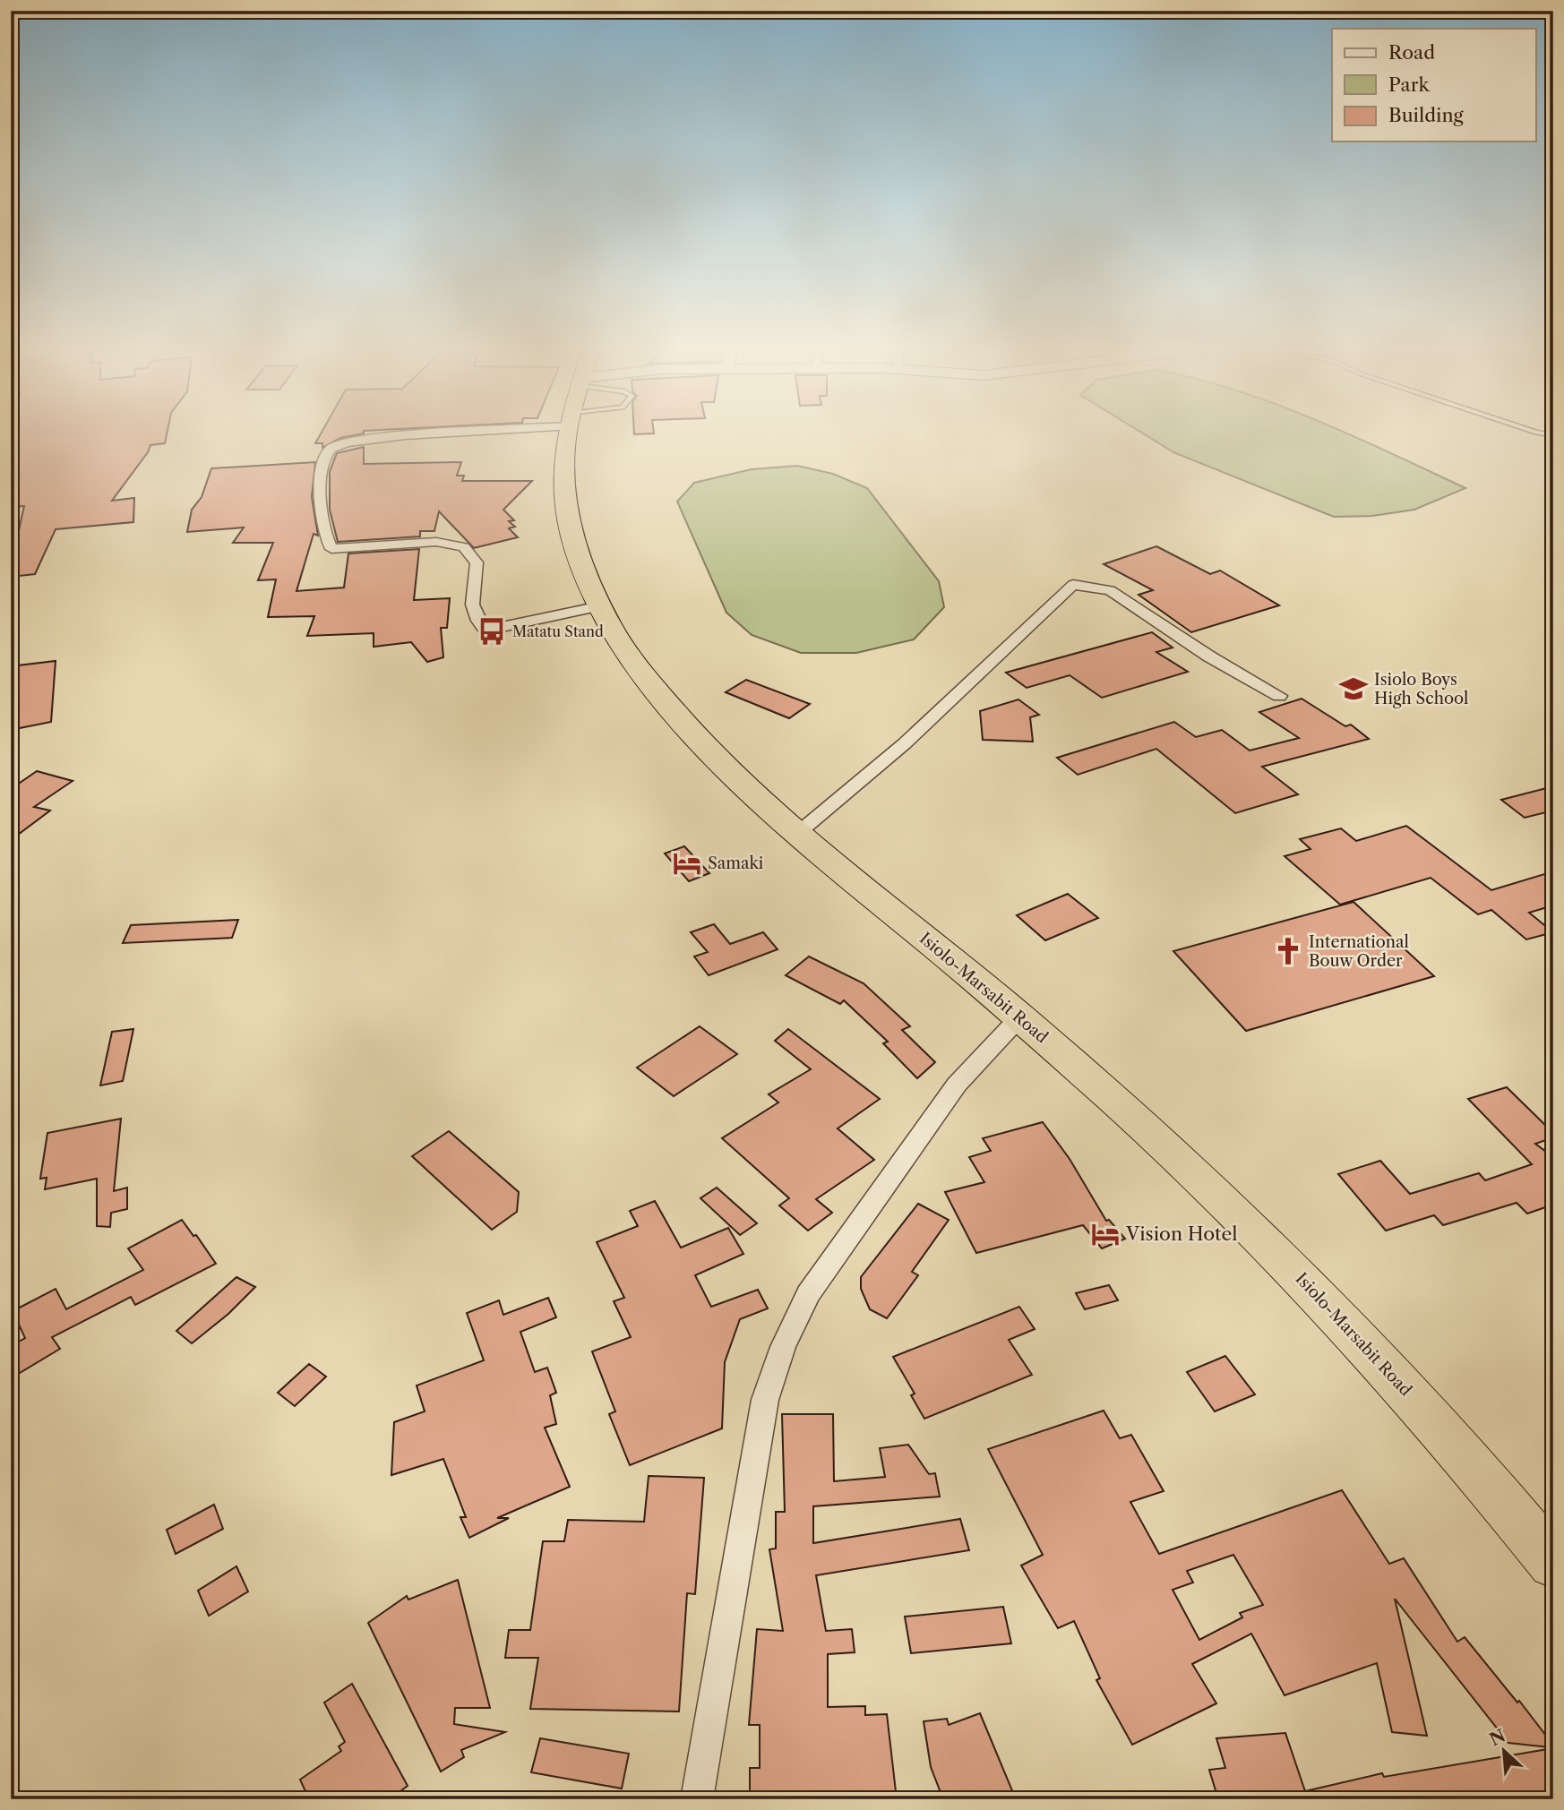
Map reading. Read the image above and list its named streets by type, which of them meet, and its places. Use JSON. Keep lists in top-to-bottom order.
{
  "streets": {
    "highway": ["Isiolo-Marsabit Road"]
  },
  "places": {
    "bus stop": ["Matatu Stand"],
    "school or university": ["Isiolo Boys High School"],
    "hotel": ["Samaki", "Vision Hotel"],
    "church": ["International Bouw Order"]
  },
  "legend": ["Road", "Park", "Building"],
  "north": "top left"
}
